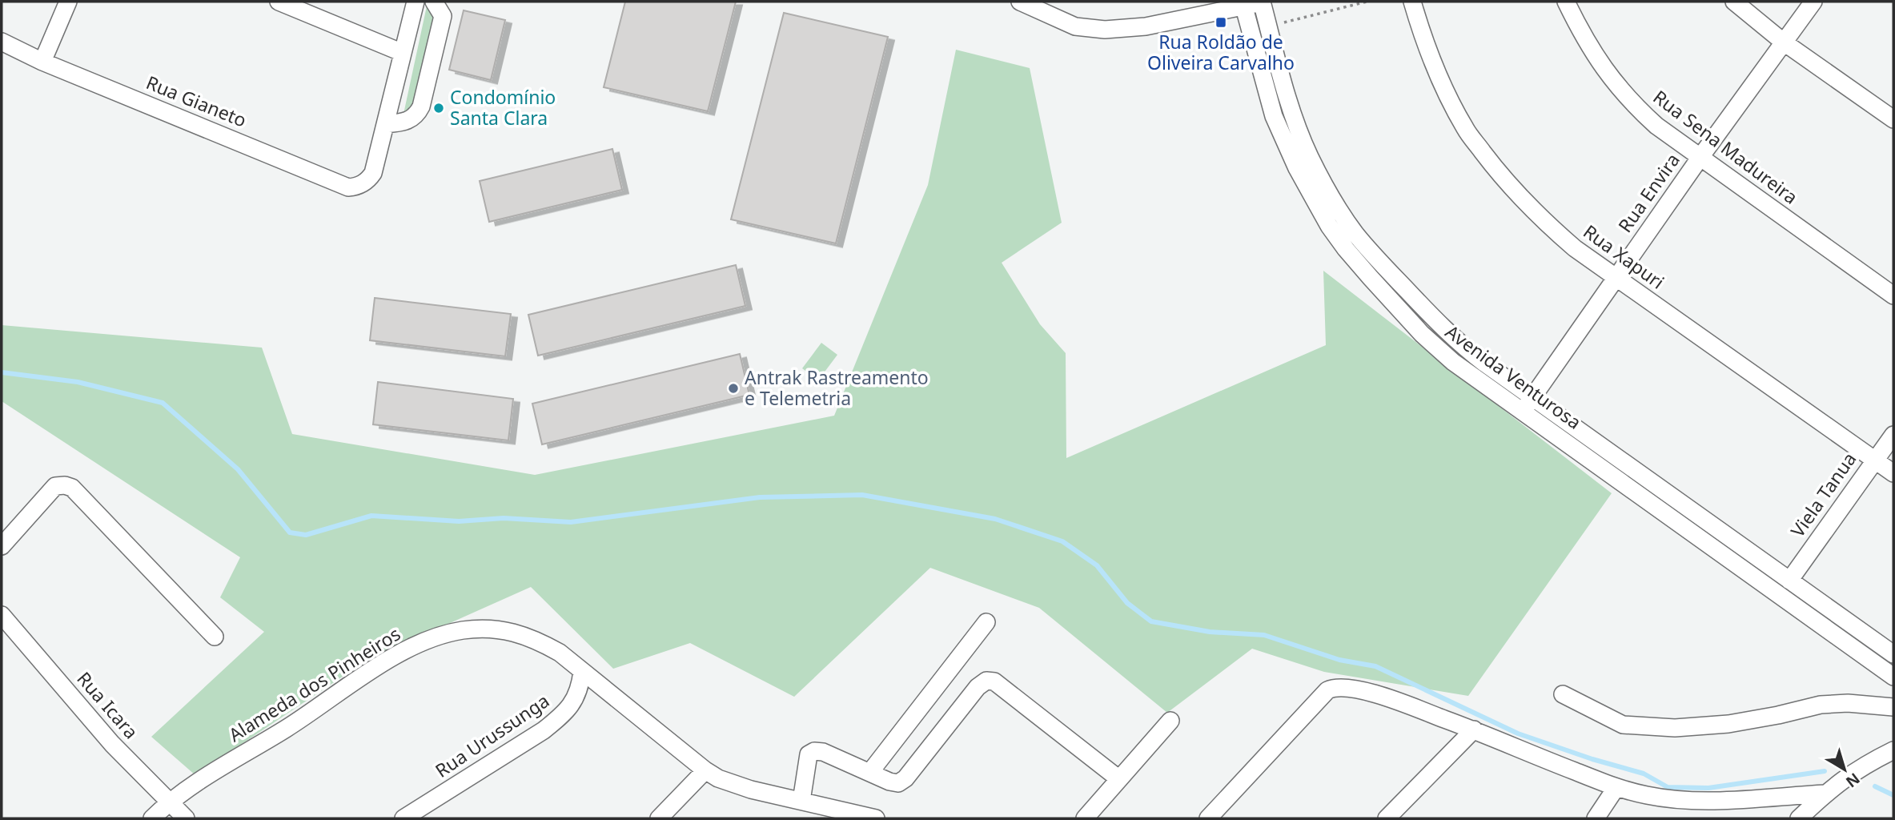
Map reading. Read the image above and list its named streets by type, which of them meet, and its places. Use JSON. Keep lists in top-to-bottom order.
{
  "streets": {
    "street": [
      "Rua Gianeto",
      "Rua Sena Madureira",
      "Rua Envira",
      "Rua Xapuri",
      "Avenida Venturosa",
      "Viela Tanua",
      "Alameda dos Pinheiros",
      "Rua Icara",
      "Rua Urussunga"
    ]
  },
  "crossings": [
    ["Rua Sena Madureira", "Rua Envira"],
    ["Rua Envira", "Rua Xapuri"],
    ["Rua Envira", "Avenida Venturosa"],
    ["Rua Xapuri", "Viela Tanua"],
    ["Avenida Venturosa", "Viela Tanua"],
    ["Alameda dos Pinheiros", "Rua Icara"],
    ["Alameda dos Pinheiros", "Rua Urussunga"]
  ],
  "places": {
    "transit": ["Rua Roldão de Oliveira Carvalho"],
    "other": ["Condomínio Santa Clara", "Antrak Rastreamento e Telemetria"]
  },
  "north": "bottom right"
}
